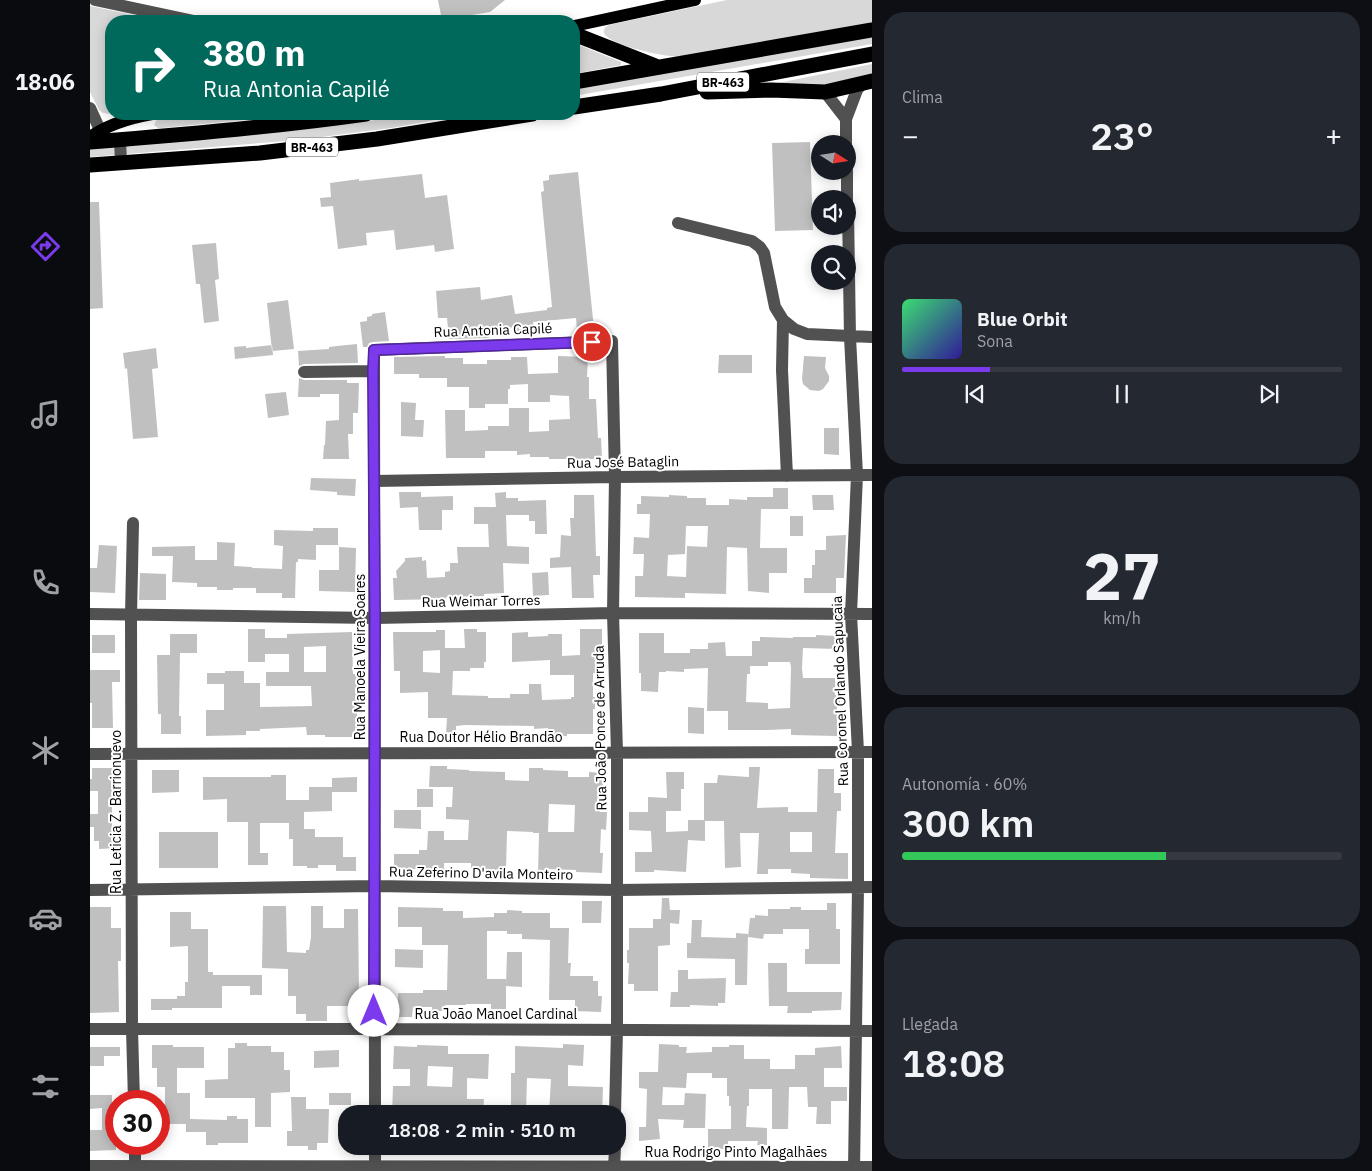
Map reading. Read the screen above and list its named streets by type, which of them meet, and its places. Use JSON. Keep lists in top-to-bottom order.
{
  "streets": {
    "highway": ["BR-463"],
    "street": [
      "Rua Antonia Capilé",
      "Rua José Bataglin",
      "Rua Weimar Torres",
      "Rua Manoela Vieira Soares",
      "Rua Coronel Orlando Sapucaia",
      "Rua João Ponce de Arruda",
      "Rua Doutor Hélio Brandão",
      "Rua Leticia Z. Barrionuevo",
      "Rua Zeferino D'avila Monteiro",
      "Rua João Manoel Cardinal",
      "Rua Rodrigo Pinto Magalhães"
    ]
  },
  "crossings": [
    ["Rua Antonia Capilé", "Rua Manoela Vieira Soares"],
    ["Rua Antonia Capilé", "Rua João Ponce de Arruda"],
    ["Rua José Bataglin", "Rua Manoela Vieira Soares"],
    ["Rua José Bataglin", "Rua Coronel Orlando Sapucaia"],
    ["Rua José Bataglin", "Rua João Ponce de Arruda"],
    ["Rua Weimar Torres", "Rua Manoela Vieira Soares"],
    ["Rua Weimar Torres", "Rua Coronel Orlando Sapucaia"],
    ["Rua Weimar Torres", "Rua João Ponce de Arruda"],
    ["Rua Weimar Torres", "Rua Leticia Z. Barrionuevo"],
    ["Rua Manoela Vieira Soares", "Rua Doutor Hélio Brandão"],
    ["Rua Manoela Vieira Soares", "Rua Zeferino D'avila Monteiro"],
    ["Rua Manoela Vieira Soares", "Rua João Manoel Cardinal"],
    ["Rua Coronel Orlando Sapucaia", "Rua Doutor Hélio Brandão"],
    ["Rua Coronel Orlando Sapucaia", "Rua Zeferino D'avila Monteiro"],
    ["Rua Coronel Orlando Sapucaia", "Rua João Manoel Cardinal"],
    ["Rua Coronel Orlando Sapucaia", "Rua Rodrigo Pinto Magalhães"],
    ["Rua João Ponce de Arruda", "Rua Doutor Hélio Brandão"],
    ["Rua João Ponce de Arruda", "Rua Zeferino D'avila Monteiro"],
    ["Rua João Ponce de Arruda", "Rua João Manoel Cardinal"],
    ["Rua Doutor Hélio Brandão", "Rua Leticia Z. Barrionuevo"],
    ["Rua Leticia Z. Barrionuevo", "Rua Zeferino D'avila Monteiro"],
    ["Rua Leticia Z. Barrionuevo", "Rua João Manoel Cardinal"]
  ],
  "north": "right",
  "page": {
    "tabs": "18:06",
    "tile": [
      "Clima",
      ["27", "km/h"],
      ["Autonomía · 60%", "300 km"],
      ["Llegada", "18:08"]
    ],
    "turn": ["380 m", "Rua Antonia Capilé"],
    "heat": ["−", "23°", "+"],
    "song": ["Blue Orbit", "Sona"],
    "limit": "30",
    "trip": "18:08 · 2 min · 510 m"
  }
}
